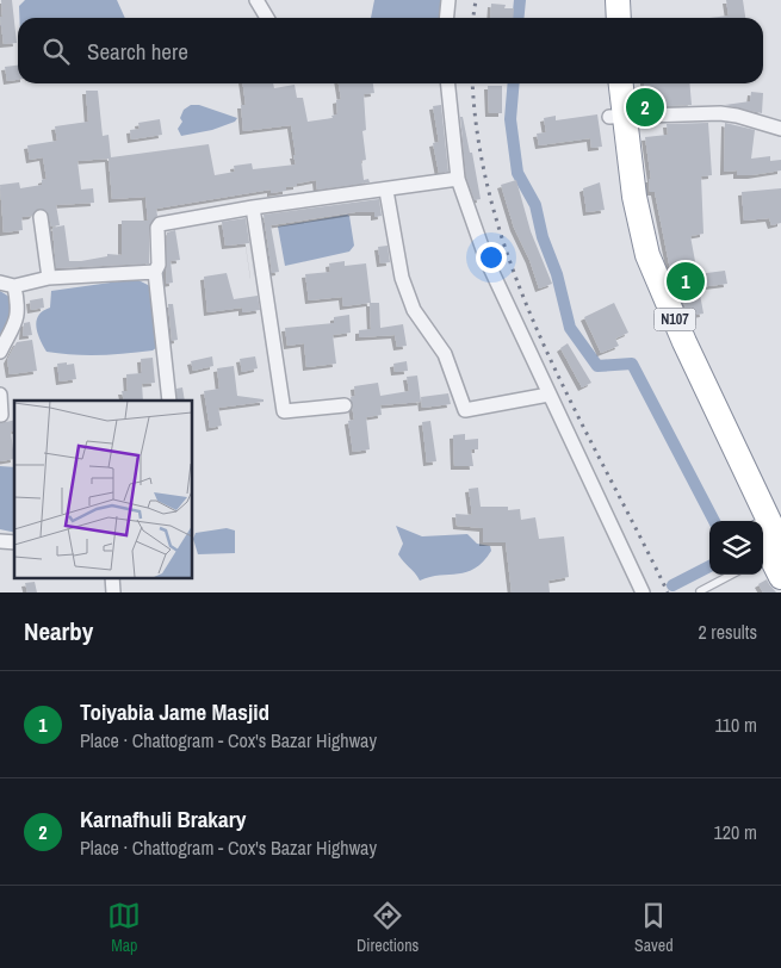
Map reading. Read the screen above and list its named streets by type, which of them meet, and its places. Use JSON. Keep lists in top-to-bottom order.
{
  "streets": {
    "highway": ["N107"]
  },
  "page": {
    "search": "Search here",
    "pins": ["2", "1"],
    "heading": ["Nearby", "2 results"],
    "list": [
      {
        "mark": "1",
        "name": "Toiyabia Jame Masjid",
        "note": "Place · Chattogram - Cox's Bazar Highway",
        "value": "110 m"
      },
      {
        "mark": "2",
        "name": "Karnafhuli Brakary",
        "note": "Place · Chattogram - Cox's Bazar Highway",
        "value": "120 m"
      }
    ],
    "nav": ["Map", "Directions", "Saved"]
  }
}
